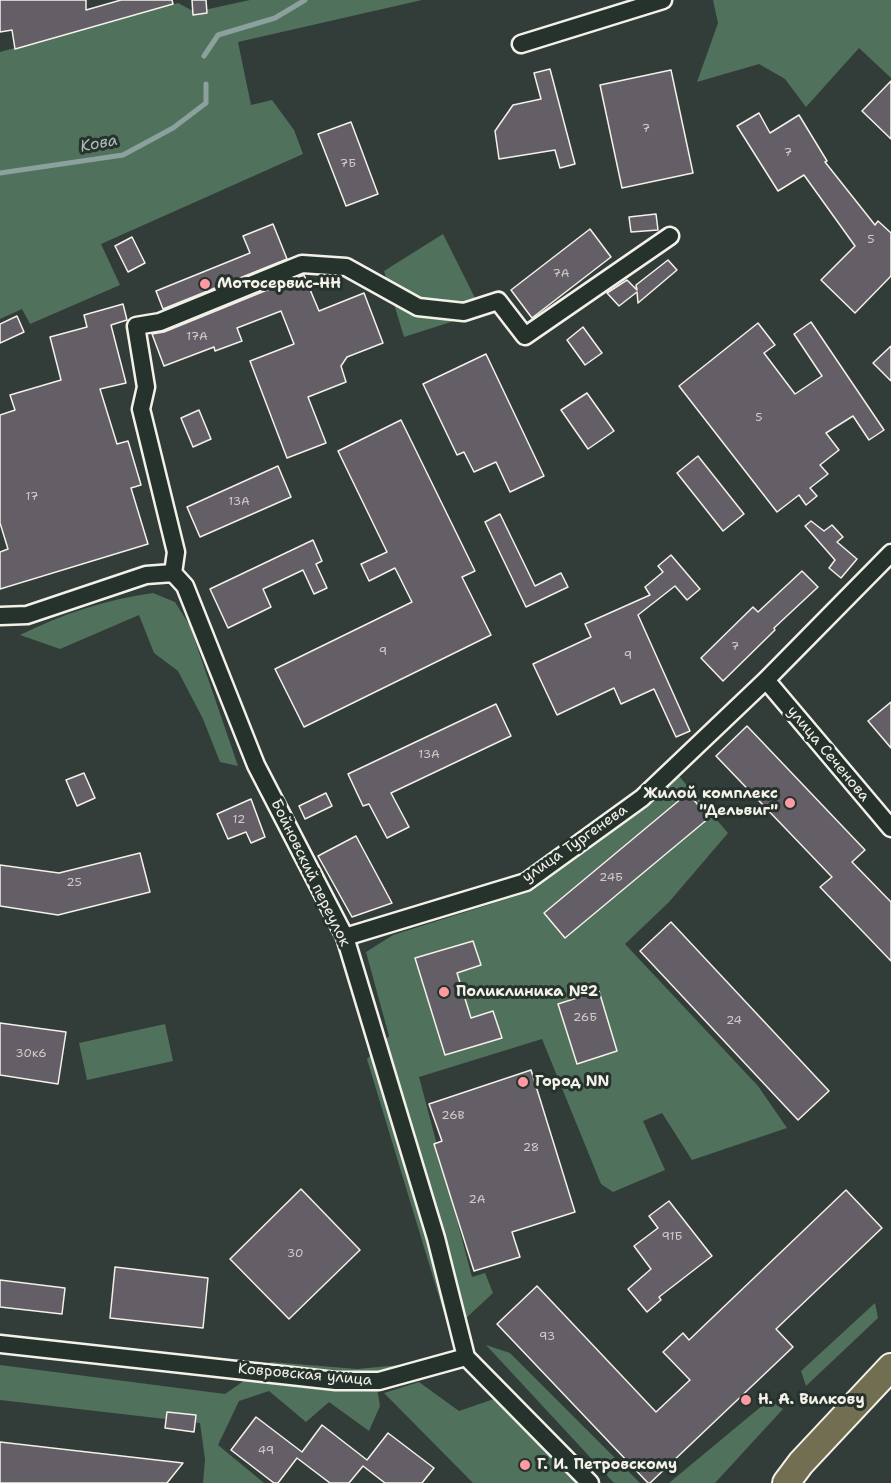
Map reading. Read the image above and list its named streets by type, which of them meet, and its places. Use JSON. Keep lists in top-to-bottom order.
{
  "streets": {
    "street": [
      "улица Сеченова",
      "улица Тургенева",
      "Бойновский переулок",
      "Ковровская улица"
    ]
  },
  "crossings": [
    ["улица Сеченова", "улица Тургенева"],
    ["улица Тургенева", "Бойновский переулок"],
    ["Бойновский переулок", "Ковровская улица"]
  ],
  "water": ["Кова"],
  "places": [
    "Мотосервис-НН",
    "Жилой комплекс \"Дельвиг\"",
    "Поликлиника №2",
    "Город NN",
    "Н. А. Вилкову",
    "Г. И. Петровскому"
  ],
  "house_numbers": [
    "7",
    "7",
    "7Б",
    "5",
    "7А",
    "17А",
    "5",
    "17",
    "13А",
    "7",
    "9",
    "9",
    "13А",
    "12",
    "24Б",
    "25",
    "26Б",
    "24",
    "30к6",
    "26В",
    "28",
    "2А",
    "91Б",
    "30",
    "93",
    "49"
  ]
}
